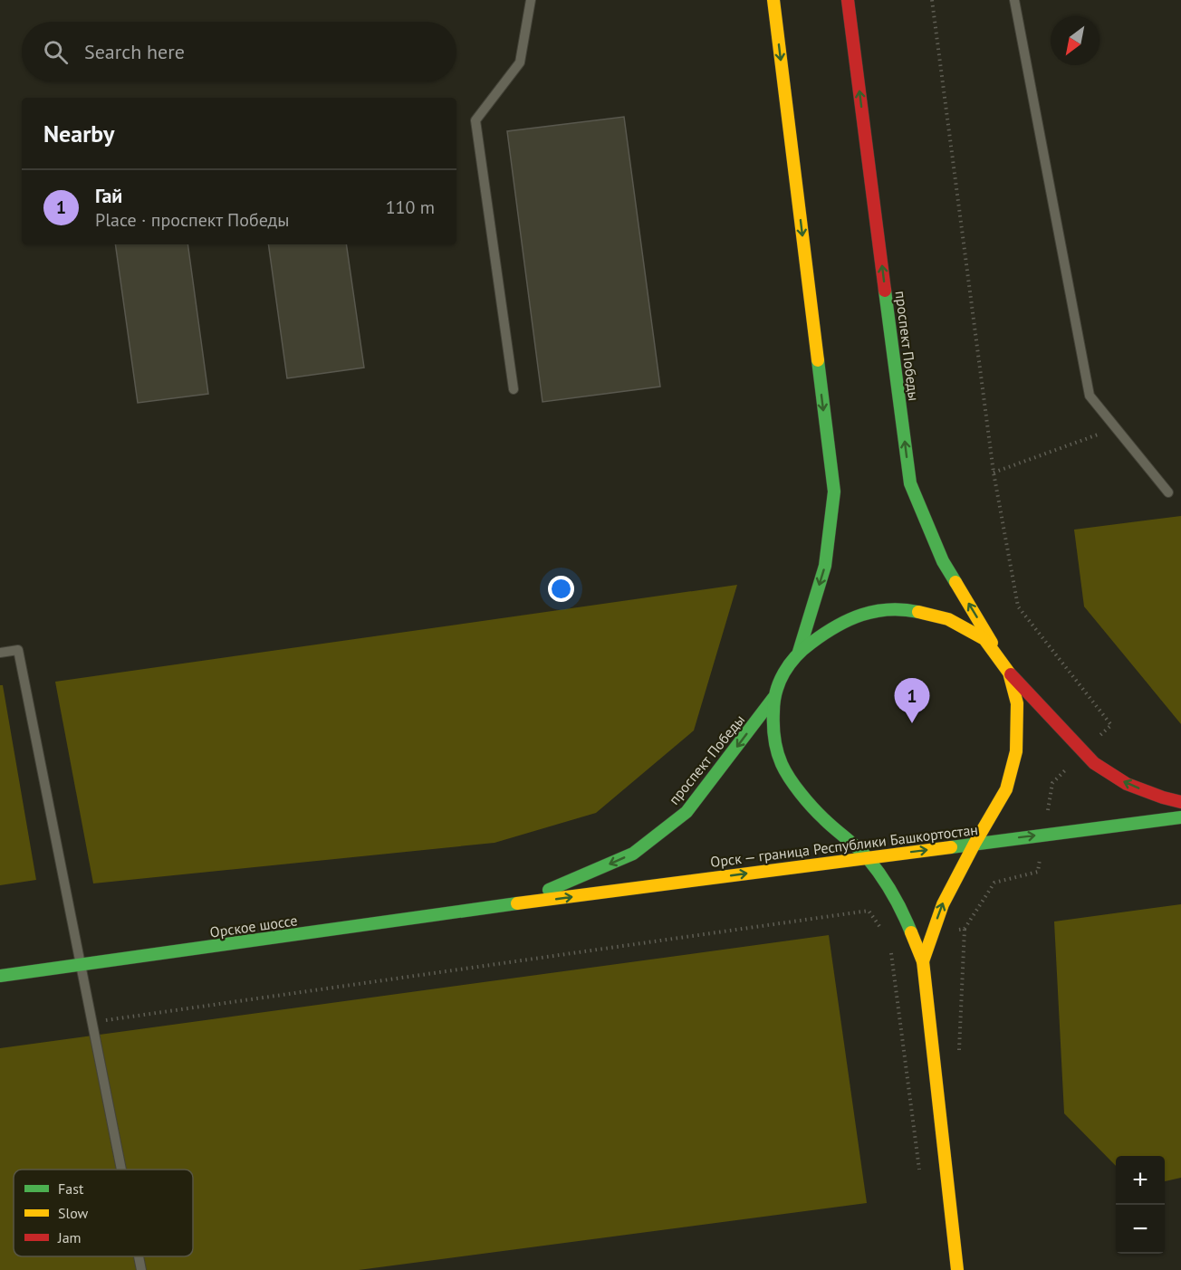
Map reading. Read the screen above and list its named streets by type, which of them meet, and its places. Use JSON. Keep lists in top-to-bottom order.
{
  "streets": {
    "main road": ["проспект Победы", "Орск — граница Республики Башкортостан", "Орское шоссе"]
  },
  "crossings": [
    ["проспект Победы", "Орск — граница Республики Башкортостан"],
    ["проспект Победы", "Орское шоссе"],
    ["Орск — граница Республики Башкортостан", "Орское шоссе"]
  ],
  "one_way": ["Орск — граница Республики Башкортостан"],
  "legend": ["Fast", "Slow", "Jam"],
  "north": "bottom left",
  "page": {
    "search": "Search here",
    "heading": "Nearby",
    "list": [
      {
        "mark": "1",
        "name": "Гай",
        "note": "Place · проспект Победы",
        "value": "110 m"
      }
    ],
    "pins": "1",
    "map_buttons": ["+", "−"]
  }
}
